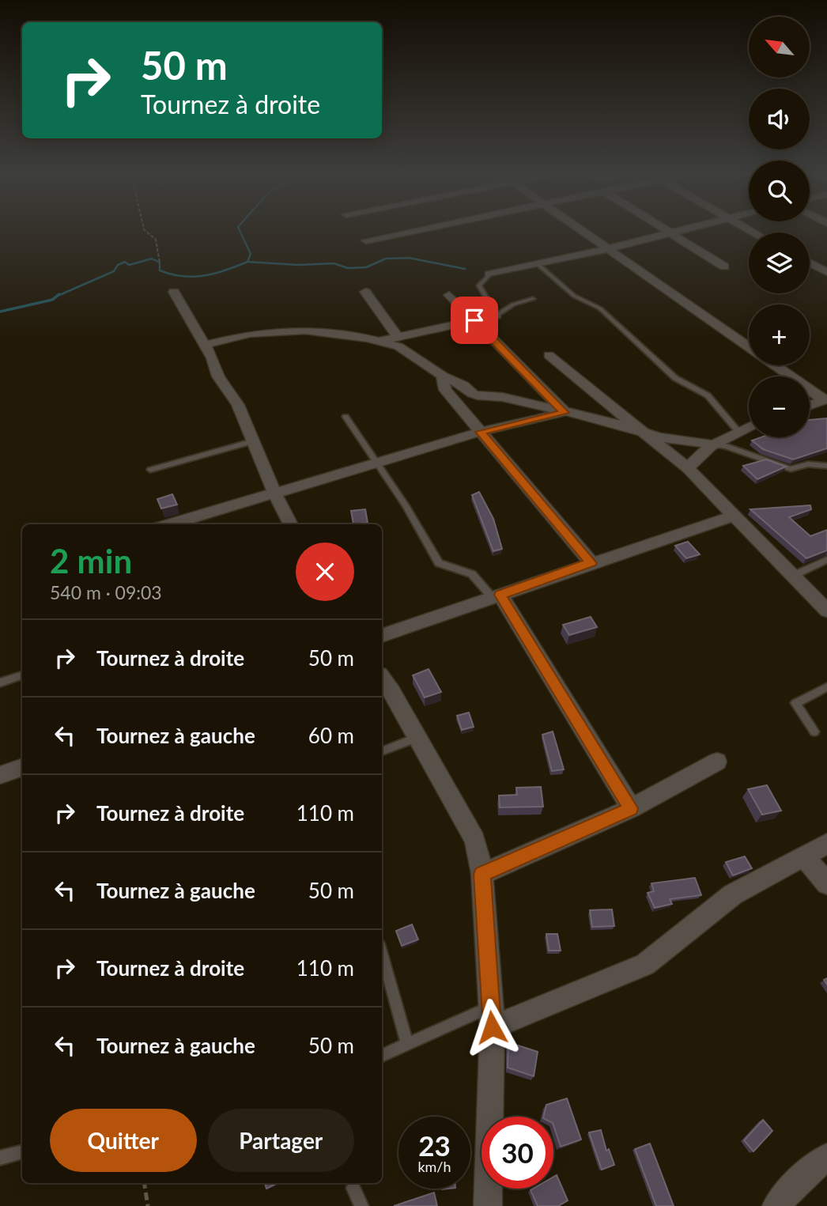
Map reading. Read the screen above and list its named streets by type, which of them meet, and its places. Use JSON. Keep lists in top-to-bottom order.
{
  "north": "top left",
  "page": {
    "map_buttons": ["+", "−"],
    "turn": ["50 m", "Tournez à droite"],
    "heading": ["2 min", "540 m · 09:03"],
    "list": [
      {
        "name": "Tournez à droite",
        "value": "50 m"
      },
      {
        "name": "Tournez à gauche",
        "value": "60 m"
      },
      {
        "name": "Tournez à droite",
        "value": "110 m"
      },
      {
        "name": "Tournez à gauche",
        "value": "50 m"
      },
      {
        "name": "Tournez à droite",
        "value": "110 m"
      },
      {
        "name": "Tournez à gauche",
        "value": "50 m"
      }
    ],
    "buttons": ["Quitter", "Partager"],
    "speed": "23 km/h",
    "limit": "30"
  }
}
